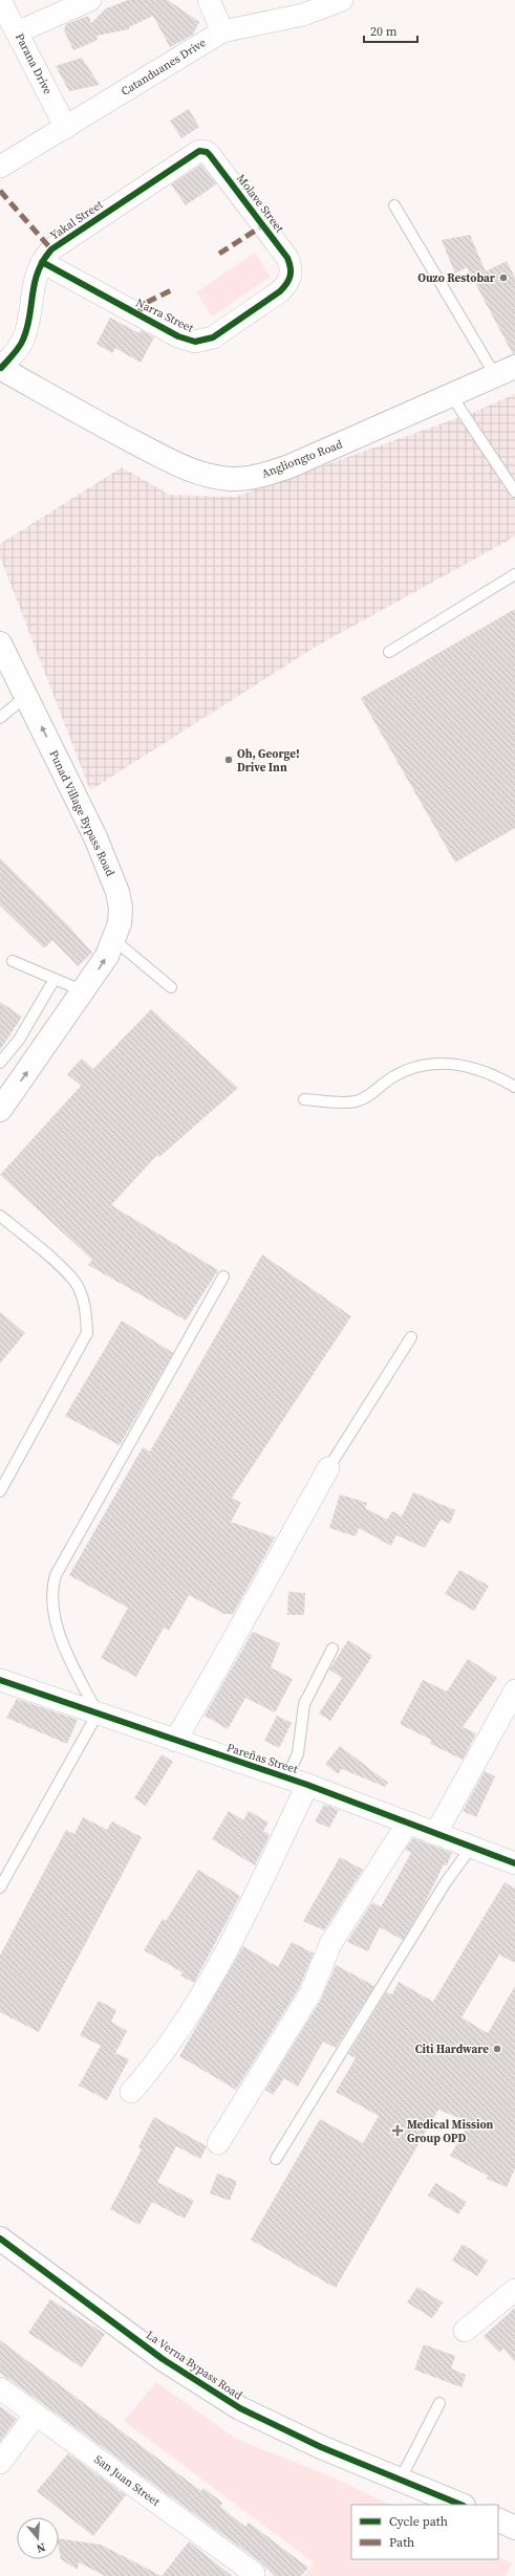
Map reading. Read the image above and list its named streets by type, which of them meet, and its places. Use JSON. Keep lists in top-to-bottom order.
{
  "streets": {
    "main road": ["Angliongto Road", "Punad Village Bypass Road", "La Verna Bypass Road"],
    "street": [
      "Parana Drive",
      "Catanduanes Drive",
      "Molave Street",
      "Yakal Street",
      "Narra Street",
      "Pareñas Street",
      "San Juan Street"
    ]
  },
  "crossings": [
    ["Parana Drive", "Catanduanes Drive"],
    ["Molave Street", "Yakal Street"],
    ["Molave Street", "Narra Street"],
    ["Yakal Street", "Narra Street"],
    ["Yakal Street", "Angliongto Road"]
  ],
  "one_way": ["Punad Village Bypass Road"],
  "places": {
    "other": ["Ouzo Restobar", "Oh, George! Drive Inn", "Citi Hardware"],
    "health": ["Medical Mission Group OPD"]
  },
  "legend": ["Cycle path", "Path"],
  "scale_bar": "20 m",
  "north": "bottom"
}
